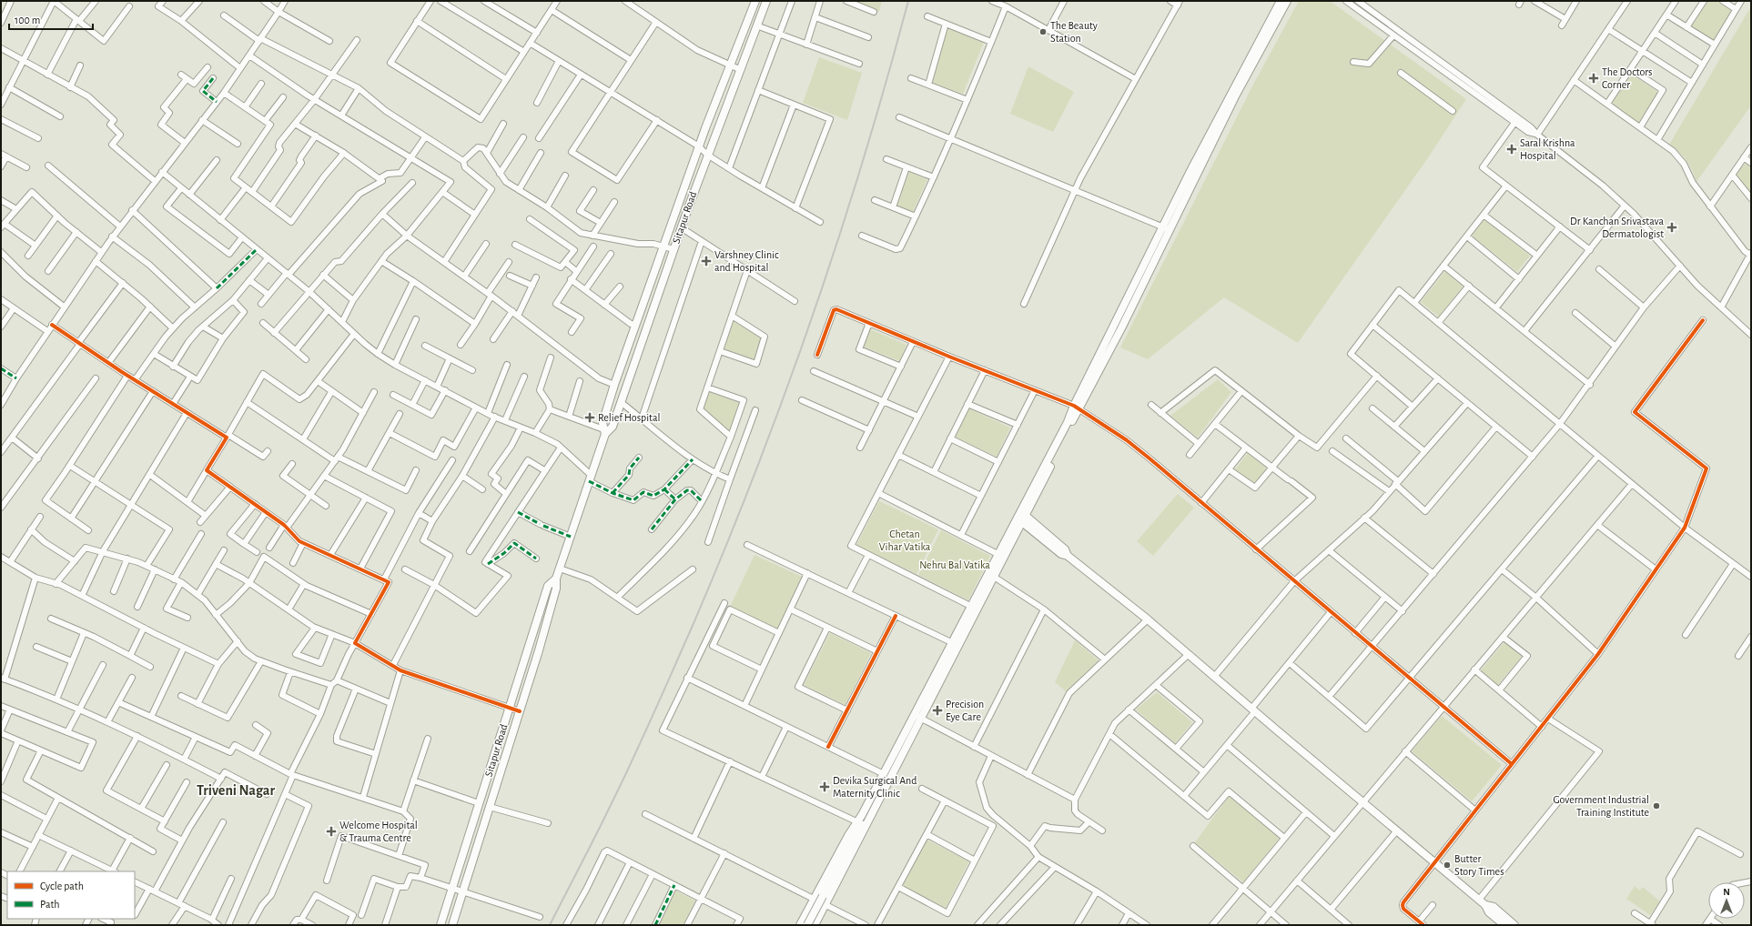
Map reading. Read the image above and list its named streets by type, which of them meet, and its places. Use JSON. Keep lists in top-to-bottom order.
{
  "streets": {
    "main road": ["Sitapur Road"]
  },
  "districts": ["Triveni Nagar"],
  "parks": ["Chetan Vihar Vatika", "Nehru Bal Vatika"],
  "places": {
    "other": ["The Beauty Station", "Government Industrial Training Institute", "Butter Story Times"],
    "health": [
      "The Doctors Corner",
      "Saral Krishna Hospital",
      "Dr Kanchan Srivastava Dermatologist",
      "Varshney Clinic and Hospital",
      "Relief Hospital",
      "Precision Eye Care",
      "Devika Surgical And Maternity Clinic",
      "Welcome Hospital & Trauma Centre"
    ]
  },
  "legend": ["Cycle path", "Path"],
  "scale_bar": "100 m",
  "north": "top"
}
